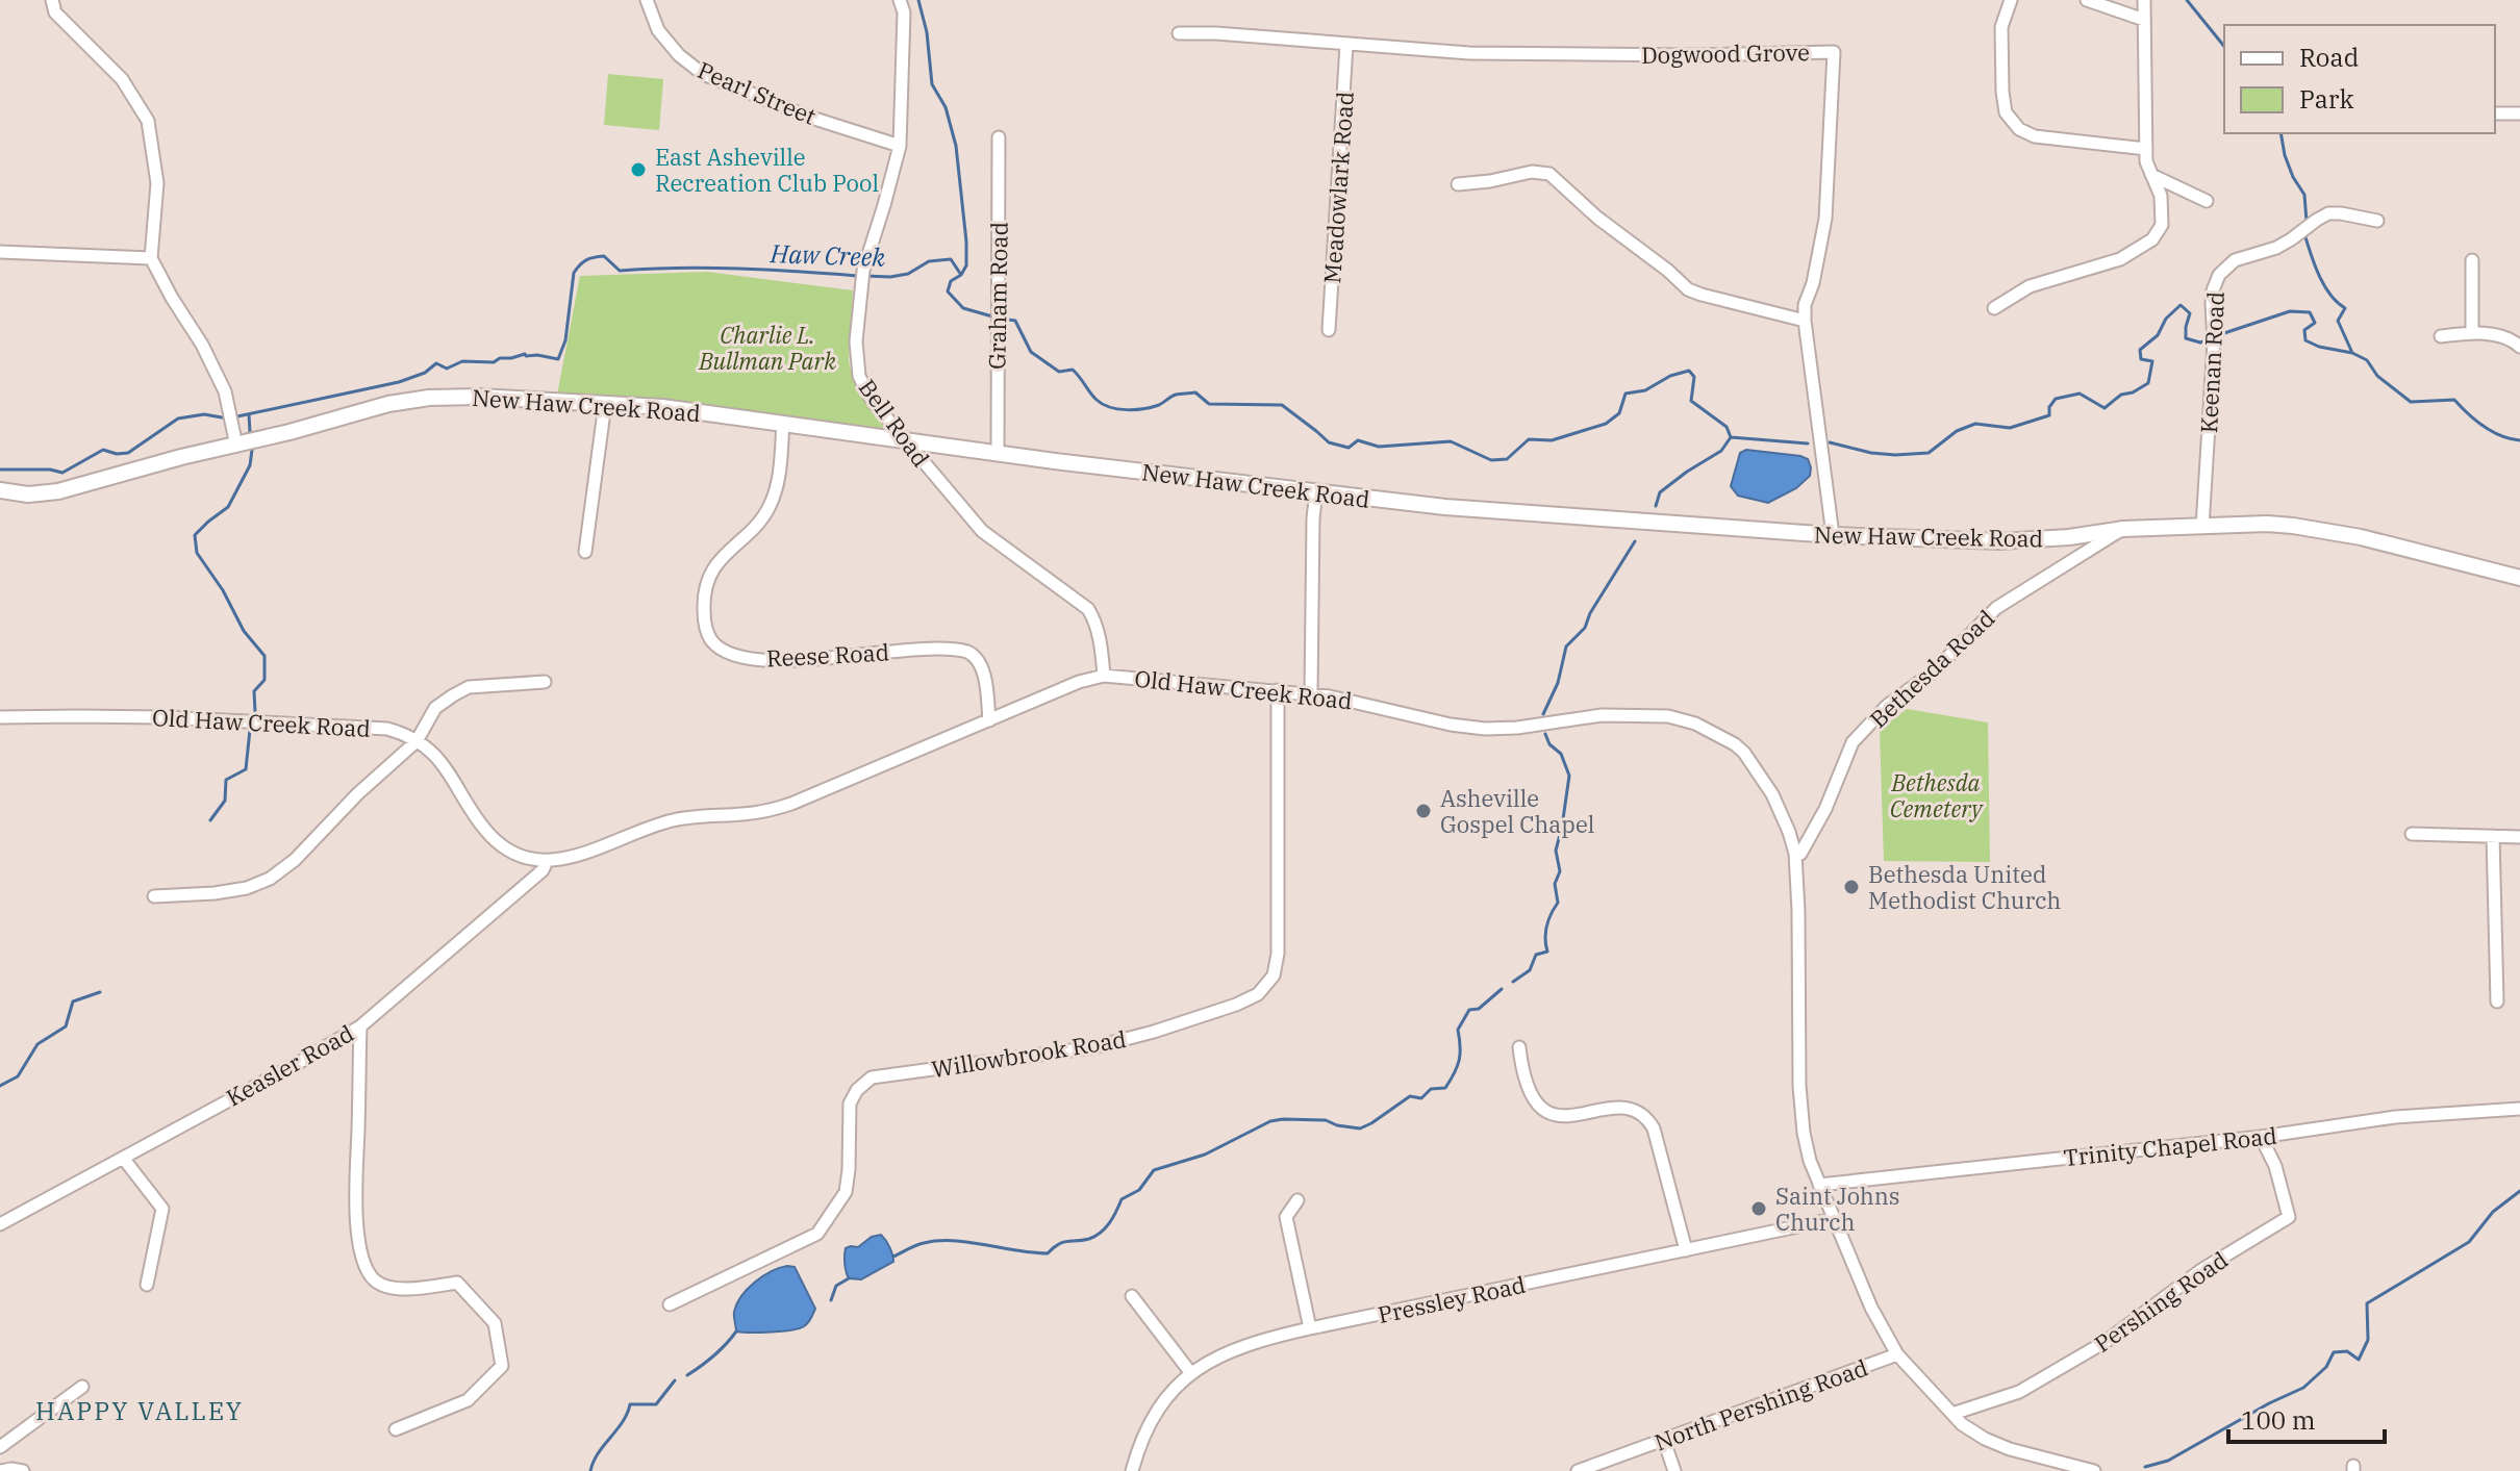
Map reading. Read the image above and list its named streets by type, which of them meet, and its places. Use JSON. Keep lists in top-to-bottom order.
{
  "streets": {
    "street": [
      "Dogwood Grove",
      "Pearl Street",
      "Meadowlark Road",
      "Graham Road",
      "Keenan Road",
      "New Haw Creek Road",
      "Bell Road",
      "Reese Road",
      "Bethesda Road",
      "Old Haw Creek Road",
      "Willowbrook Road",
      "Keasler Road",
      "Trinity Chapel Road",
      "Pressley Road",
      "Pershing Road",
      "North Pershing Road"
    ]
  },
  "crossings": [
    ["Dogwood Grove", "Meadowlark Road"],
    ["Dogwood Grove", "New Haw Creek Road"],
    ["Pearl Street", "Bell Road"],
    ["Graham Road", "New Haw Creek Road"],
    ["Keenan Road", "New Haw Creek Road"],
    ["New Haw Creek Road", "Bell Road"],
    ["New Haw Creek Road", "Reese Road"],
    ["New Haw Creek Road", "Bethesda Road"],
    ["Bell Road", "Old Haw Creek Road"],
    ["Reese Road", "Old Haw Creek Road"],
    ["Bethesda Road", "Old Haw Creek Road"],
    ["Old Haw Creek Road", "Willowbrook Road"],
    ["Old Haw Creek Road", "Keasler Road"],
    ["Old Haw Creek Road", "Trinity Chapel Road"],
    ["Old Haw Creek Road", "Pressley Road"],
    ["Old Haw Creek Road", "Pershing Road"],
    ["Old Haw Creek Road", "North Pershing Road"],
    ["Trinity Chapel Road", "Pershing Road"]
  ],
  "districts": ["HAPPY VALLEY"],
  "water": ["Haw Creek"],
  "parks": ["Charlie L. Bullman Park", "Bethesda Cemetery"],
  "places": [
    "East Asheville Recreation Club Pool",
    "Asheville Gospel Chapel",
    "Bethesda United Methodist Church",
    "Saint Johns Church"
  ],
  "legend": ["Road", "Park"],
  "scale_bar": "100 m"
}
